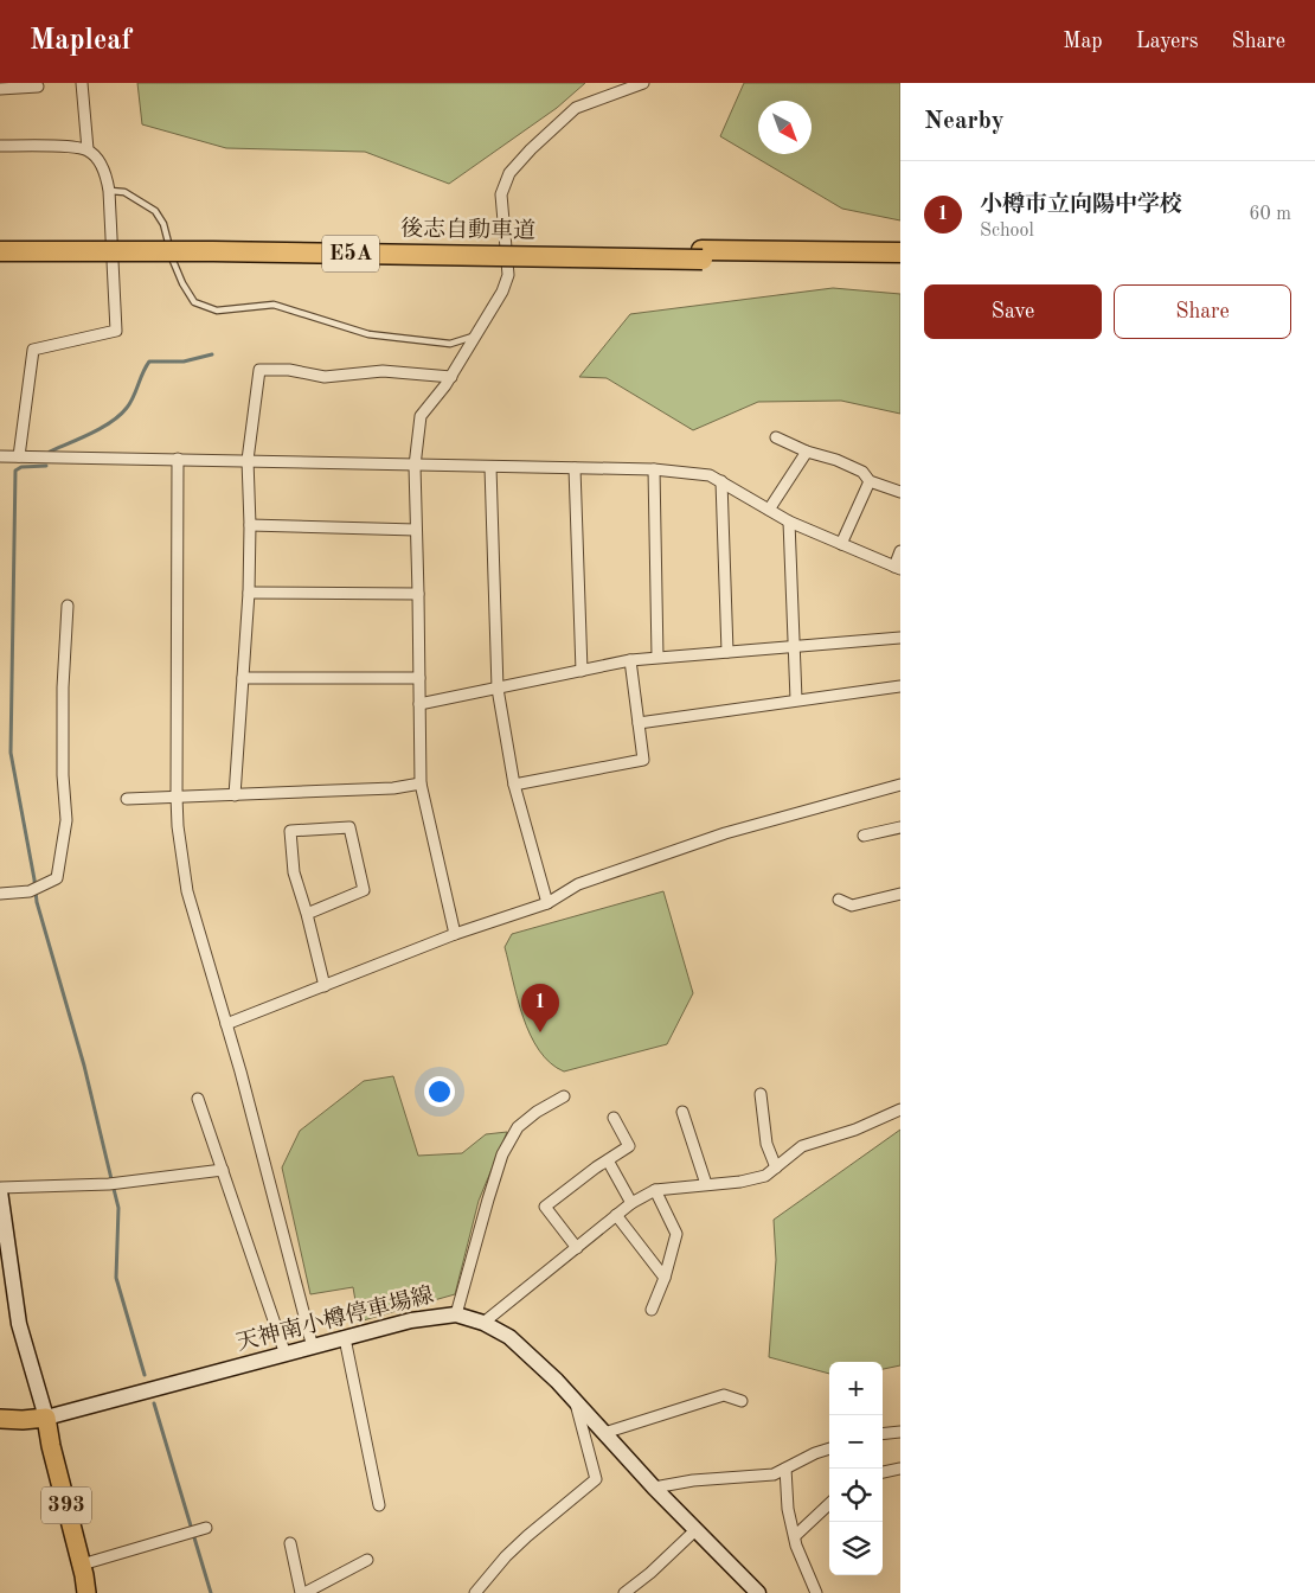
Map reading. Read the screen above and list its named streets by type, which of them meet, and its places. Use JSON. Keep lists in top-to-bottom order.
{
  "streets": {
    "highway": ["後志自動車道", "E5A", "393"],
    "main road": ["天神南小樽停車場線"]
  },
  "crossings": [
    ["天神南小樽停車場線", "393"]
  ],
  "north": "bottom right",
  "page": {
    "header": "Mapleaf",
    "nav": ["Map", "Layers", "Share"],
    "heading": "Nearby",
    "list": [
      {
        "mark": "1",
        "name": "小樽市立向陽中学校",
        "note": "School",
        "value": "60 m"
      }
    ],
    "buttons": ["Save", "Share"],
    "pins": "1",
    "map_buttons": ["+", "−"]
  }
}
